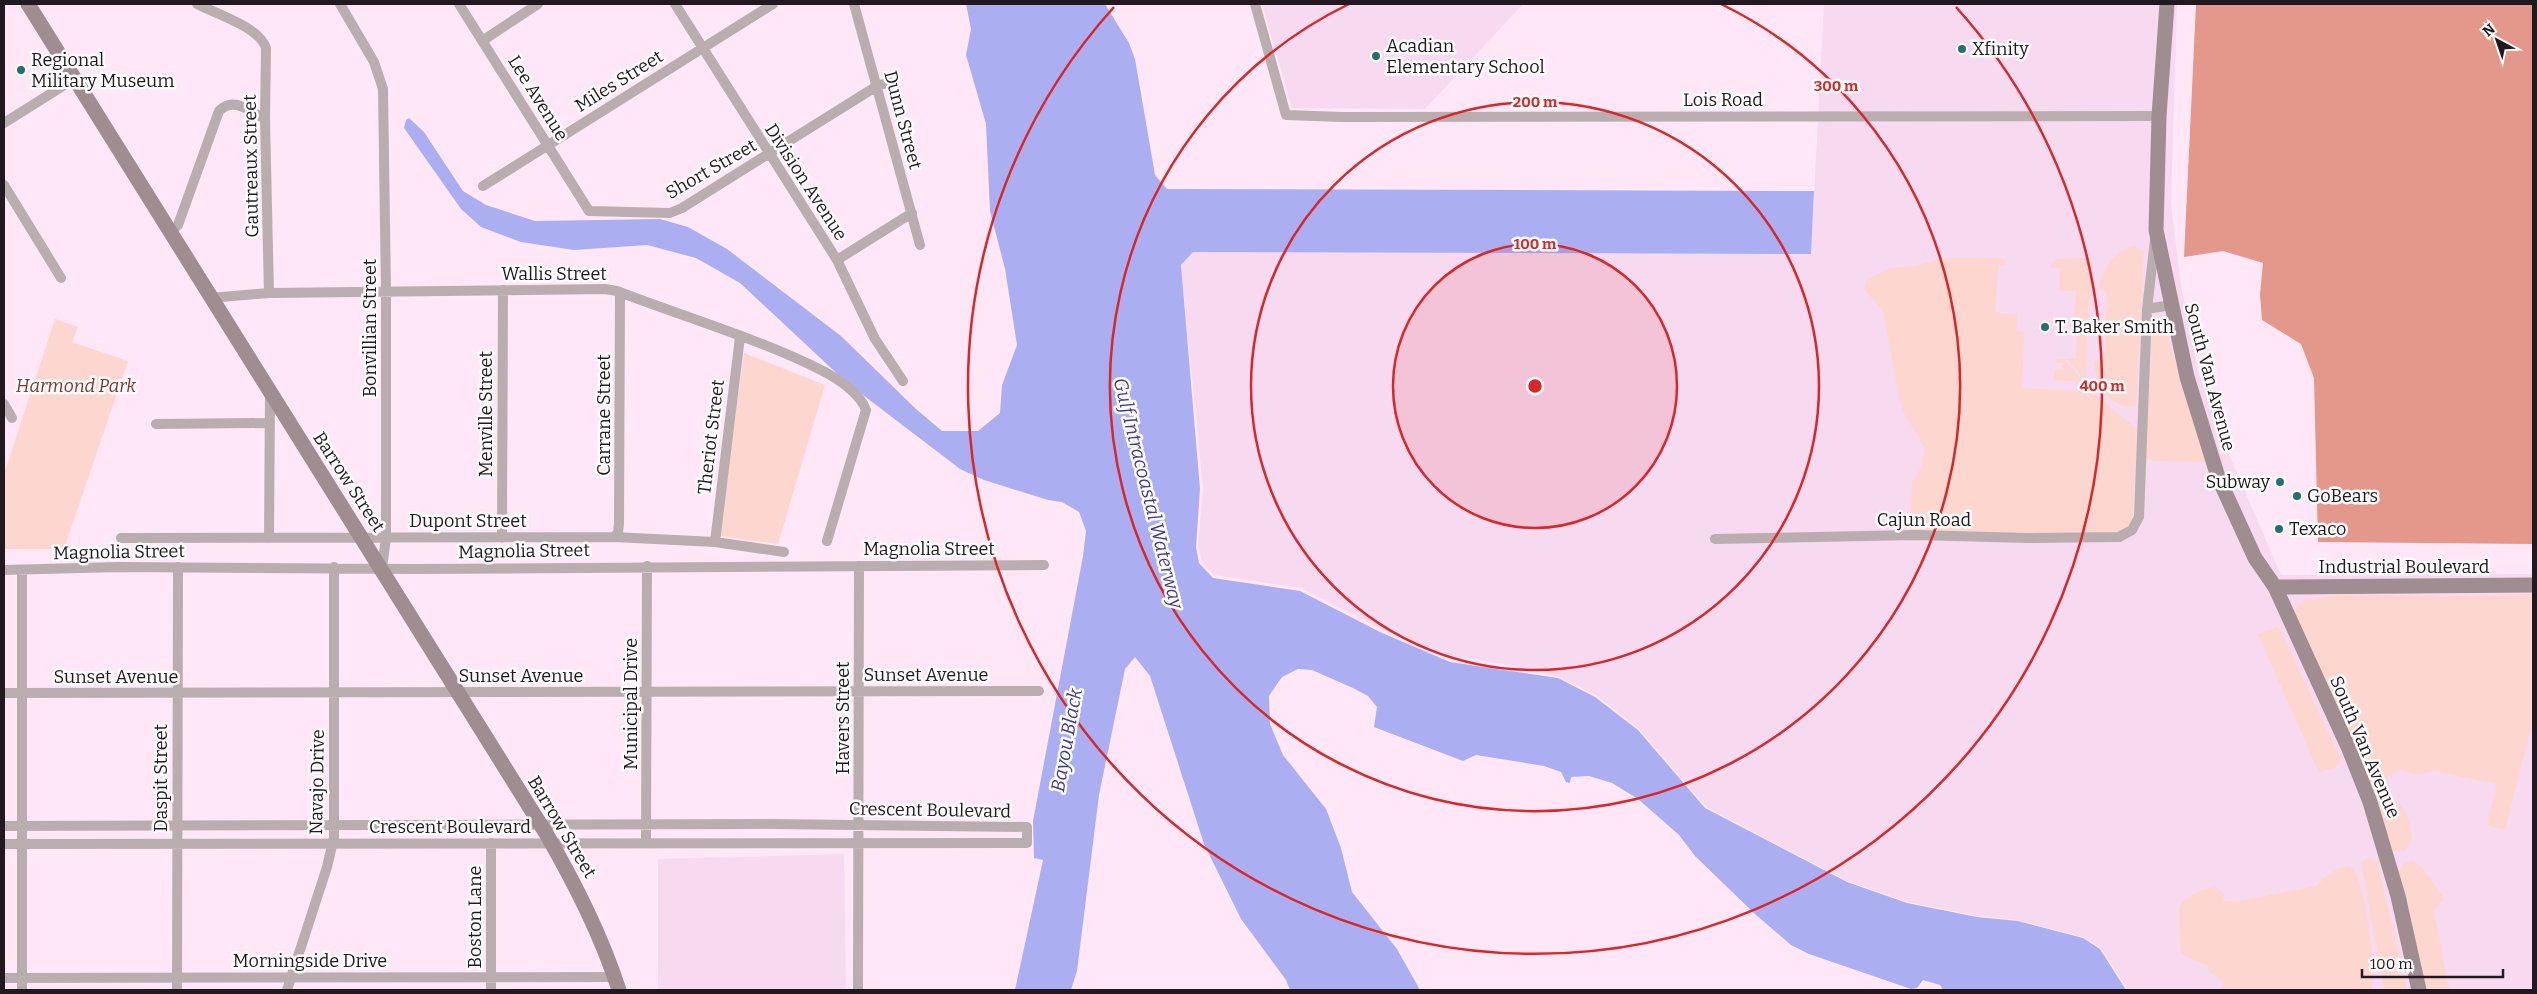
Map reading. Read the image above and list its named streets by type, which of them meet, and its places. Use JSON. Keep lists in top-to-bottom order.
{
  "streets": {
    "main road": ["South Van Avenue", "Barrow Street", "Industrial Boulevard"],
    "street": [
      "Miles Street",
      "Lee Avenue",
      "Lois Road",
      "Dunn Street",
      "Gautreaux Street",
      "Short Street",
      "Division Avenue",
      "Wallis Street",
      "Bonvillian Street",
      "Menville Street",
      "Carrane Street",
      "Theriot Street",
      "Cajun Road",
      "Dupont Street",
      "Magnolia Street",
      "Sunset Avenue",
      "Municipal Drive",
      "Havers Street",
      "Daspit Street",
      "Navajo Drive",
      "Crescent Boulevard",
      "Boston Lane",
      "Morningside Drive"
    ]
  },
  "crossings": [
    ["Miles Street", "Lee Avenue"],
    ["Miles Street", "Division Avenue"],
    ["Lee Avenue", "Short Street"],
    ["Lois Road", "South Van Avenue"],
    ["Dunn Street", "Short Street"],
    ["Gautreaux Street", "Wallis Street"],
    ["Short Street", "Division Avenue"],
    ["Wallis Street", "Bonvillian Street"],
    ["Wallis Street", "Menville Street"],
    ["Wallis Street", "Carrane Street"],
    ["Wallis Street", "Theriot Street"],
    ["Wallis Street", "Barrow Street"],
    ["Bonvillian Street", "Barrow Street"],
    ["Bonvillian Street", "Dupont Street"],
    ["Bonvillian Street", "Magnolia Street"],
    ["South Van Avenue", "Industrial Boulevard"],
    ["Menville Street", "Dupont Street"],
    ["Carrane Street", "Dupont Street"],
    ["Theriot Street", "Dupont Street"],
    ["Barrow Street", "Dupont Street"],
    ["Barrow Street", "Magnolia Street"],
    ["Barrow Street", "Sunset Avenue"],
    ["Barrow Street", "Crescent Boulevard"],
    ["Barrow Street", "Morningside Drive"],
    ["Magnolia Street", "Municipal Drive"],
    ["Magnolia Street", "Havers Street"],
    ["Magnolia Street", "Daspit Street"],
    ["Magnolia Street", "Navajo Drive"],
    ["Sunset Avenue", "Municipal Drive"],
    ["Sunset Avenue", "Havers Street"],
    ["Sunset Avenue", "Daspit Street"],
    ["Sunset Avenue", "Navajo Drive"],
    ["Municipal Drive", "Crescent Boulevard"],
    ["Havers Street", "Crescent Boulevard"],
    ["Daspit Street", "Crescent Boulevard"],
    ["Daspit Street", "Morningside Drive"],
    ["Navajo Drive", "Crescent Boulevard"],
    ["Navajo Drive", "Morningside Drive"],
    ["Crescent Boulevard", "Boston Lane"],
    ["Boston Lane", "Morningside Drive"]
  ],
  "water": ["Gulf Intracoastal Waterway", "Bayou Black"],
  "parks": ["Harmond Park"],
  "places": [
    "Xfinity",
    "Acadian Elementary School",
    "Regional Military Museum",
    "T. Baker Smith",
    "Subway",
    "GoBears",
    "Texaco"
  ],
  "scale_bar": "100 m",
  "north": "top left",
  "rings": [
    "300 m",
    "200 m",
    "100 m",
    "400 m"
  ]
}
